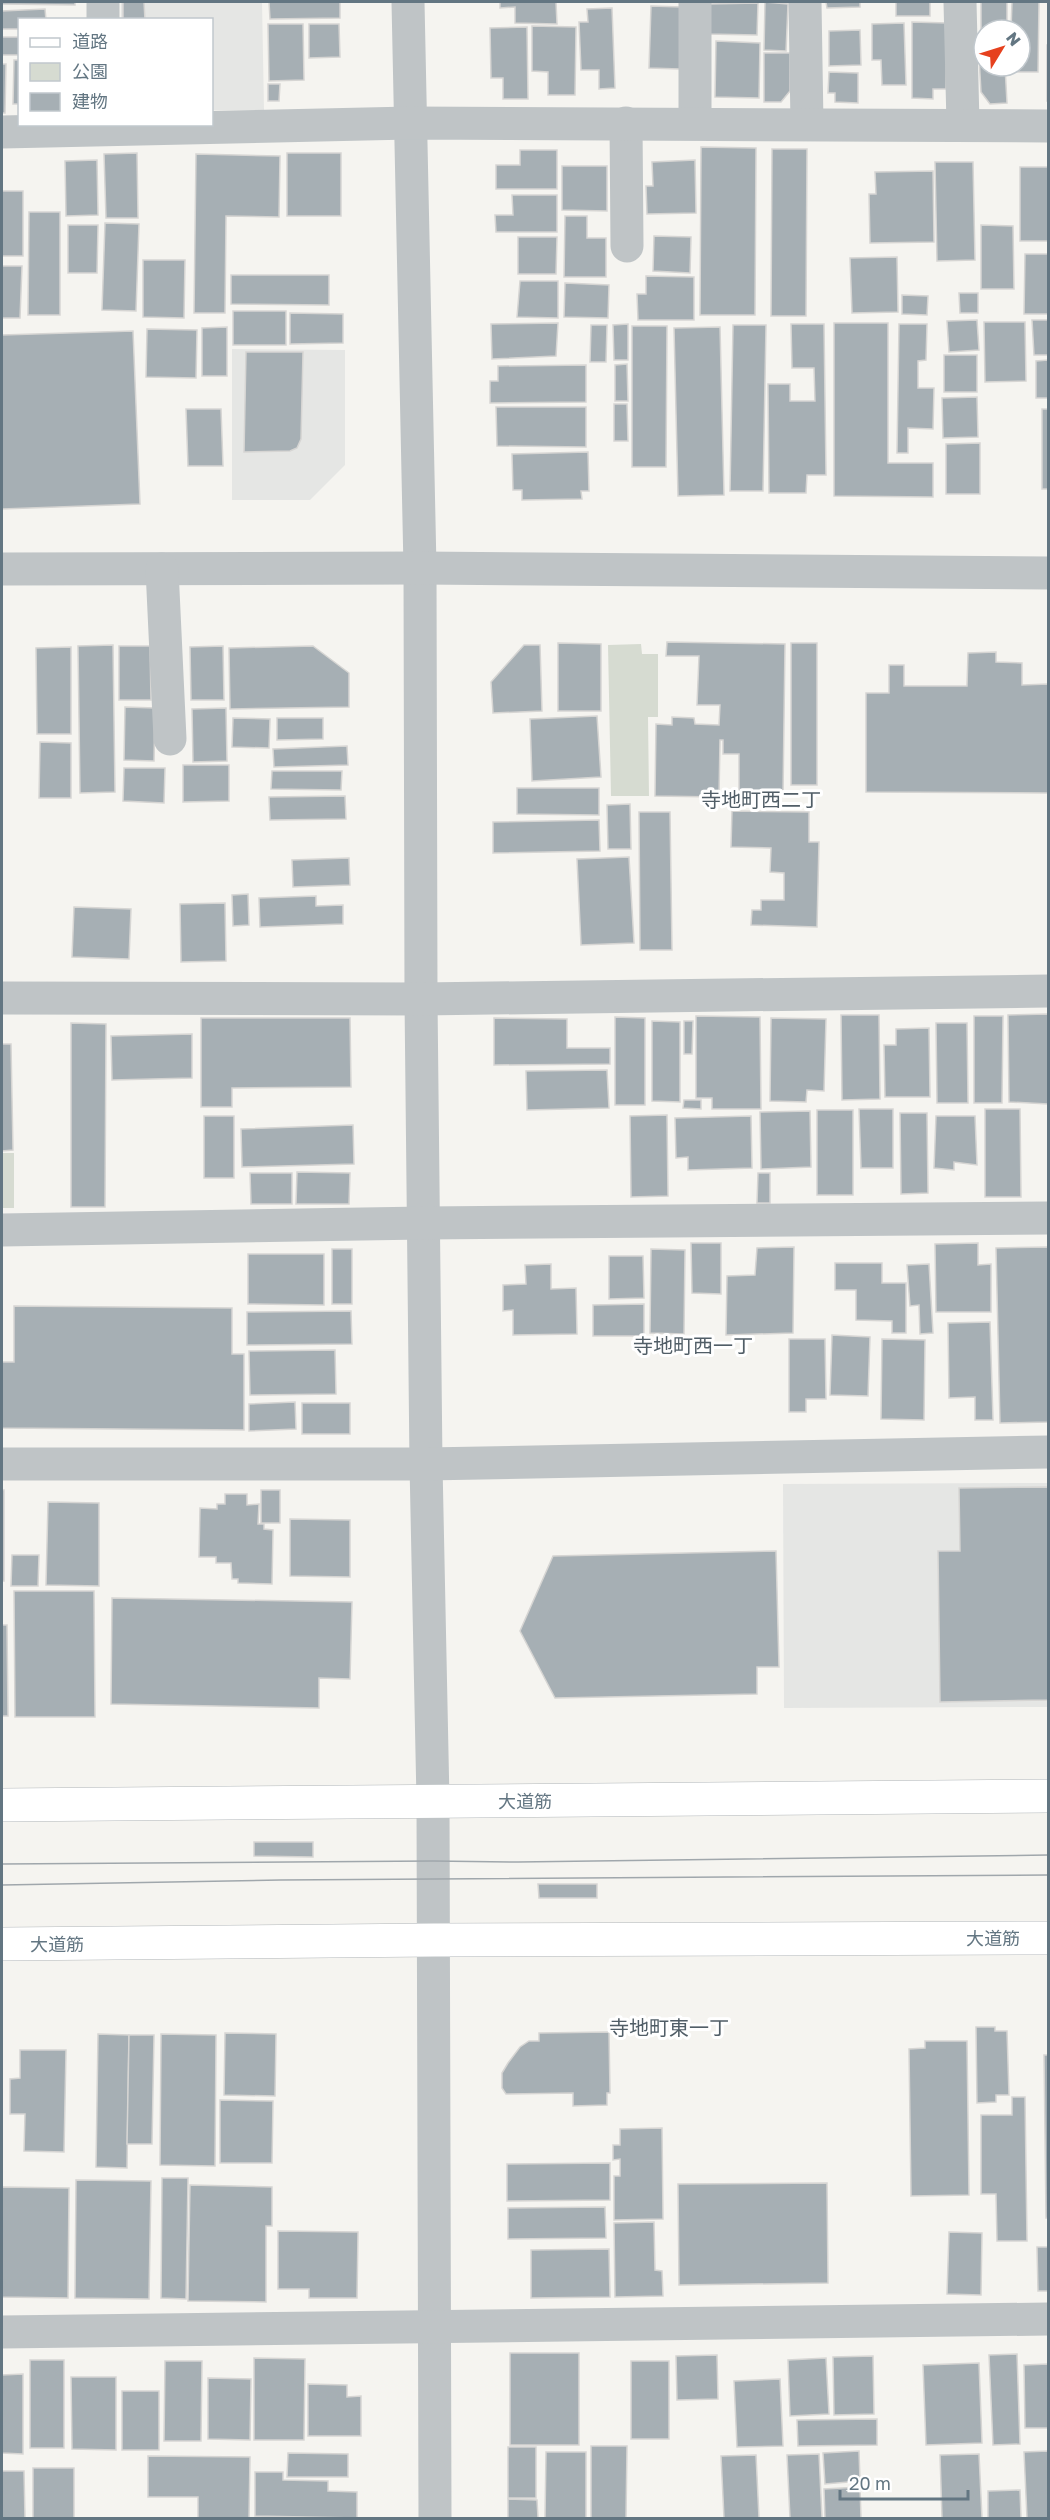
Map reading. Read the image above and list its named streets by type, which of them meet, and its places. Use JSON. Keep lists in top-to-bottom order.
{
  "streets": {
    "main road": ["大道筋"]
  },
  "districts": ["寺地町西二丁", "寺地町西一丁", "寺地町東一丁"],
  "legend": ["道路", "公園", "建物"],
  "scale_bar": "20 m",
  "north": "top right"
}
